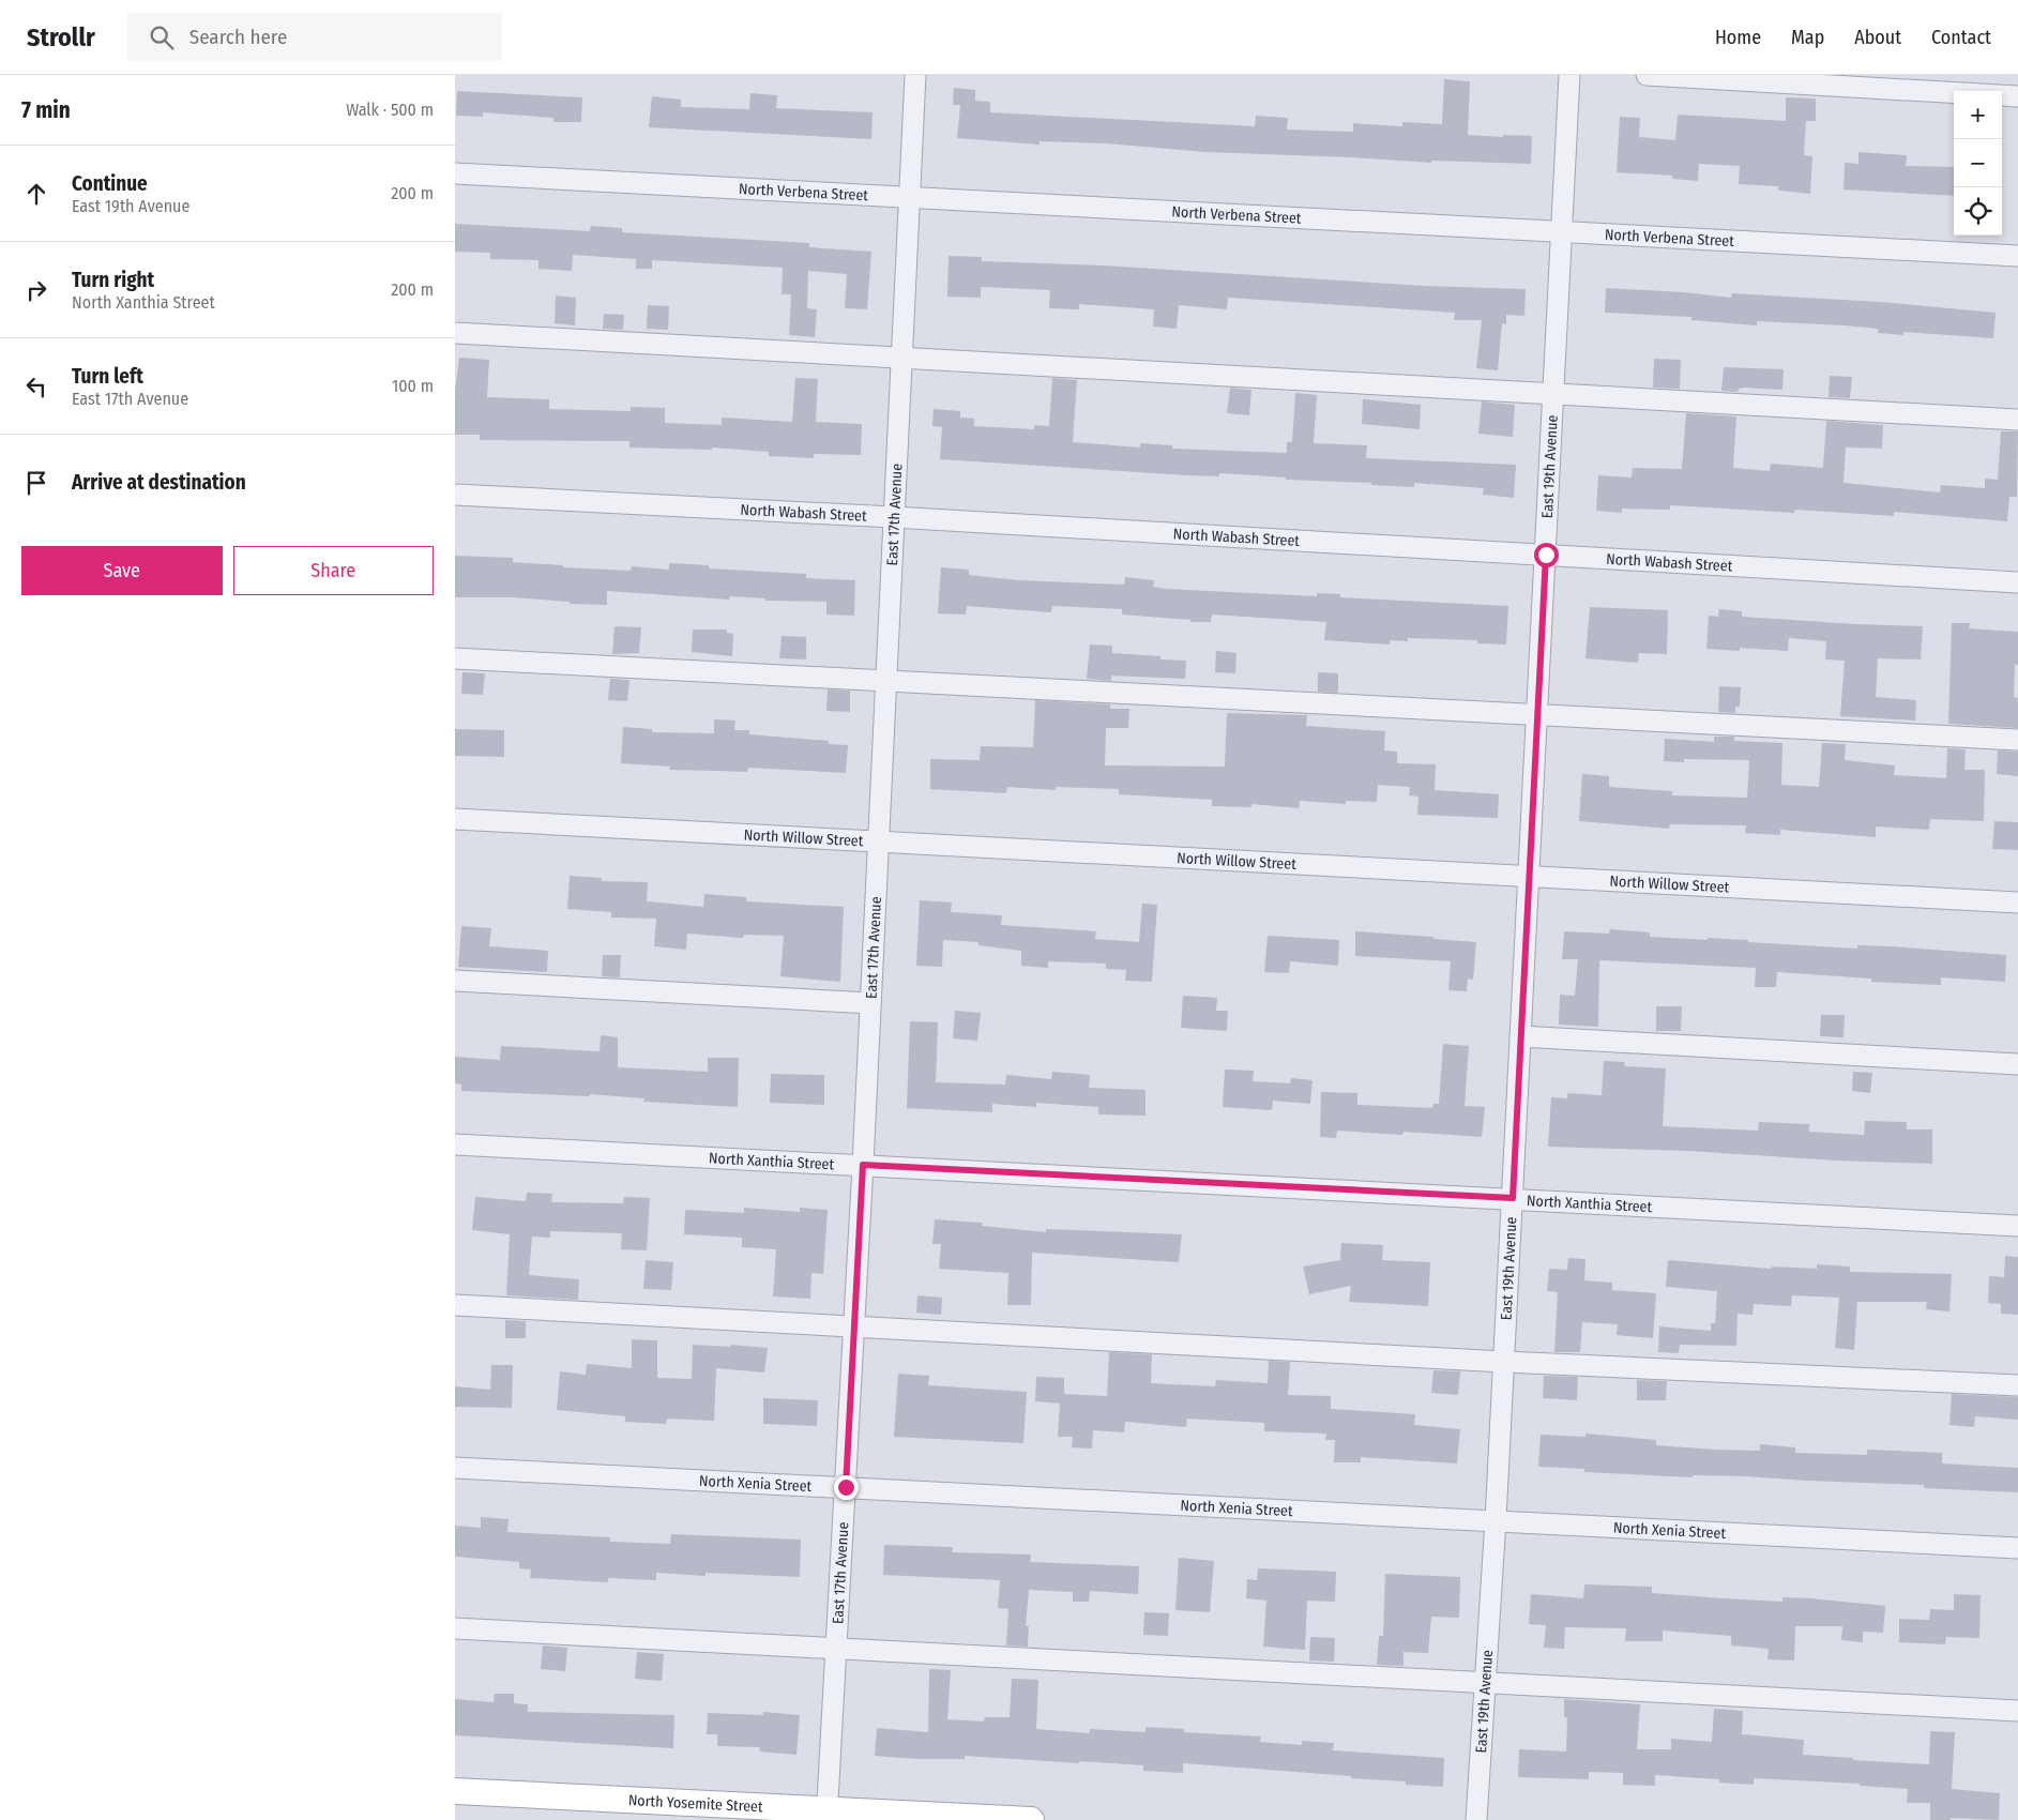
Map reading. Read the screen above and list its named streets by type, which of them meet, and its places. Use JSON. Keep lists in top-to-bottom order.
{
  "streets": {
    "main road": ["North Yosemite Street"],
    "street": [
      "North Verbena Street",
      "East 19th Avenue",
      "North Wabash Street",
      "East 17th Avenue",
      "North Willow Street",
      "North Xanthia Street",
      "North Xenia Street"
    ]
  },
  "crossings": [
    ["North Verbena Street", "East 19th Avenue"],
    ["North Verbena Street", "East 17th Avenue"],
    ["East 19th Avenue", "North Wabash Street"],
    ["East 19th Avenue", "North Willow Street"],
    ["East 19th Avenue", "North Xanthia Street"],
    ["East 19th Avenue", "North Xenia Street"],
    ["North Wabash Street", "East 17th Avenue"],
    ["East 17th Avenue", "North Willow Street"],
    ["East 17th Avenue", "North Xanthia Street"],
    ["East 17th Avenue", "North Xenia Street"],
    ["East 17th Avenue", "North Yosemite Street"]
  ],
  "page": {
    "header": "Strollr",
    "search": "Search here",
    "nav": [
      "Home",
      "Map",
      "About",
      "Contact"
    ],
    "heading": ["7 min", "Walk · 500 m"],
    "map_buttons": ["+", "−"],
    "list": [
      ["Continue", "East 19th Avenue", "200 m"],
      ["Turn right", "North Xanthia Street", "200 m"],
      ["Turn left", "East 17th Avenue", "100 m"],
      "Arrive at destination"
    ],
    "buttons": ["Save", "Share"]
  }
}
